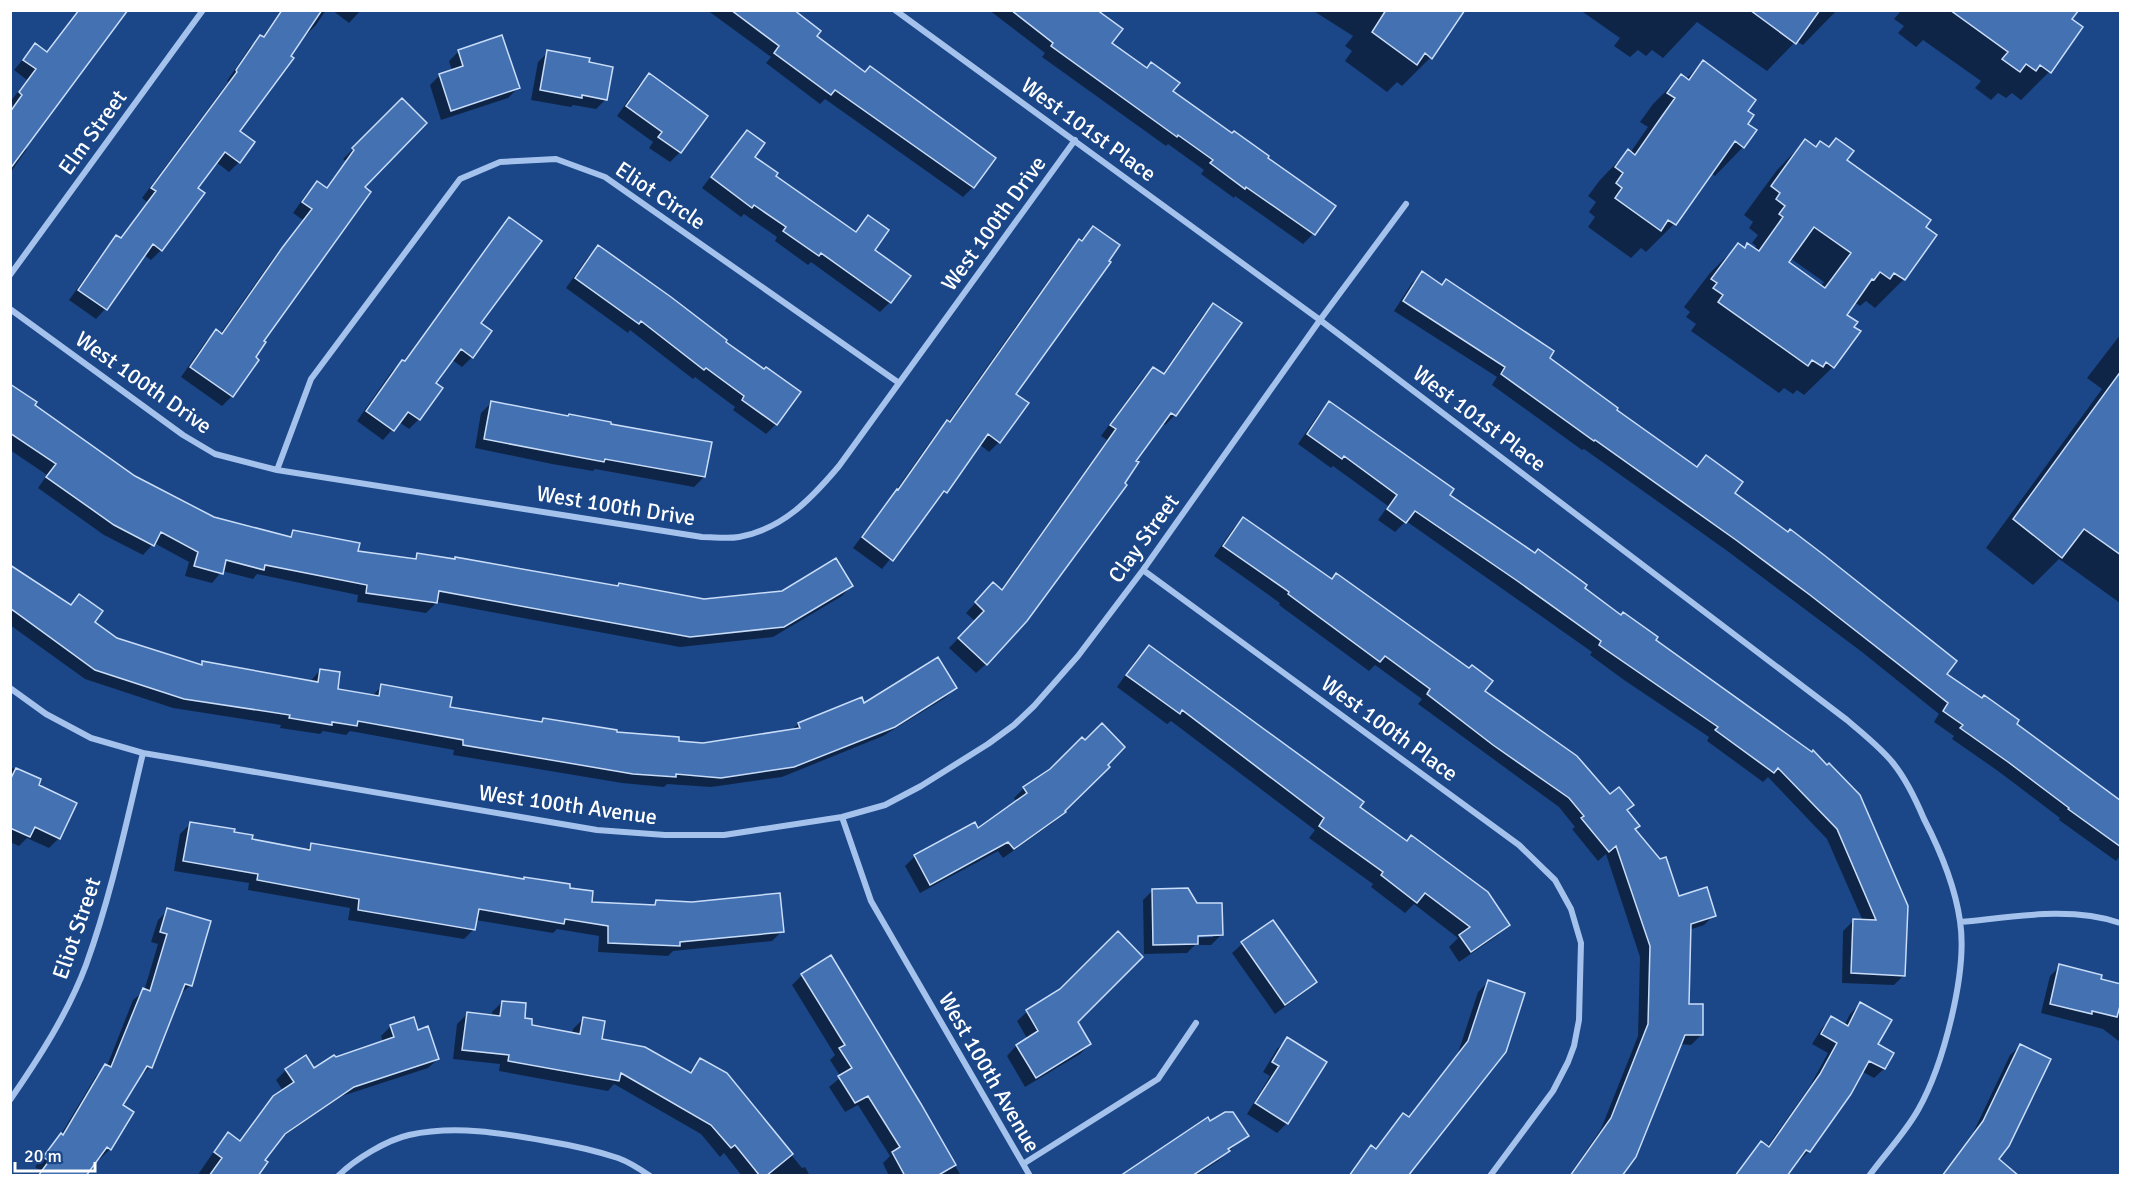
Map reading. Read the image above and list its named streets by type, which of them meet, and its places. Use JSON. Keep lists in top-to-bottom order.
{
  "streets": {
    "street": [
      "West 101st Place",
      "Elm Street",
      "Eliot Circle",
      "West 100th Drive",
      "Clay Street",
      "West 100th Place",
      "West 100th Avenue",
      "Eliot Street"
    ]
  },
  "crossings": [
    ["West 101st Place", "West 100th Drive"],
    ["West 101st Place", "Clay Street"],
    ["Eliot Circle", "West 100th Drive"],
    ["Clay Street", "West 100th Place"],
    ["Clay Street", "West 100th Avenue"],
    ["West 100th Avenue", "Eliot Street"]
  ],
  "scale_bar": "20 m"
}
